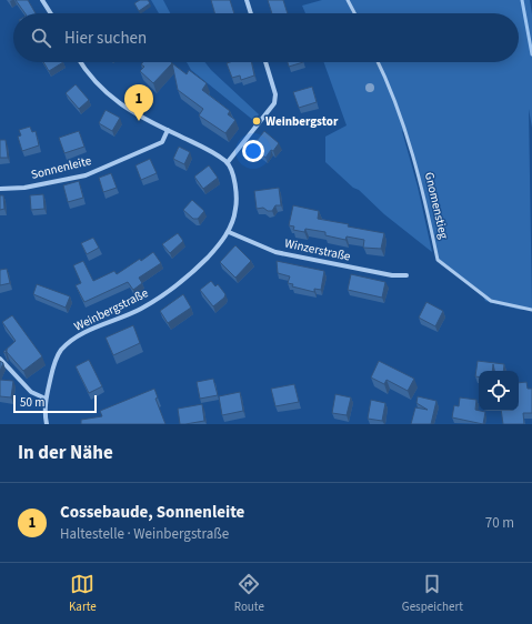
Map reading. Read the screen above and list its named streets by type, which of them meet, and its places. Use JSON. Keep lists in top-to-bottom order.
{
  "streets": {
    "street": ["Sonnenleite", "Winzerstraße", "Weinbergstraße"],
    "lane": ["Gnomenstieg"]
  },
  "crossings": [
    ["Winzerstraße", "Weinbergstraße"]
  ],
  "places": ["Weinbergstor"],
  "scale_bar": "50 m",
  "page": {
    "search": "Hier suchen",
    "pins": "1",
    "scale": "50 m",
    "heading": "In der Nähe",
    "list": [
      {
        "mark": "1",
        "name": "Cossebaude, Sonnenleite",
        "note": "Haltestelle · Weinbergstraße",
        "value": "70 m"
      }
    ],
    "nav": ["Karte", "Route", "Gespeichert"]
  }
}
